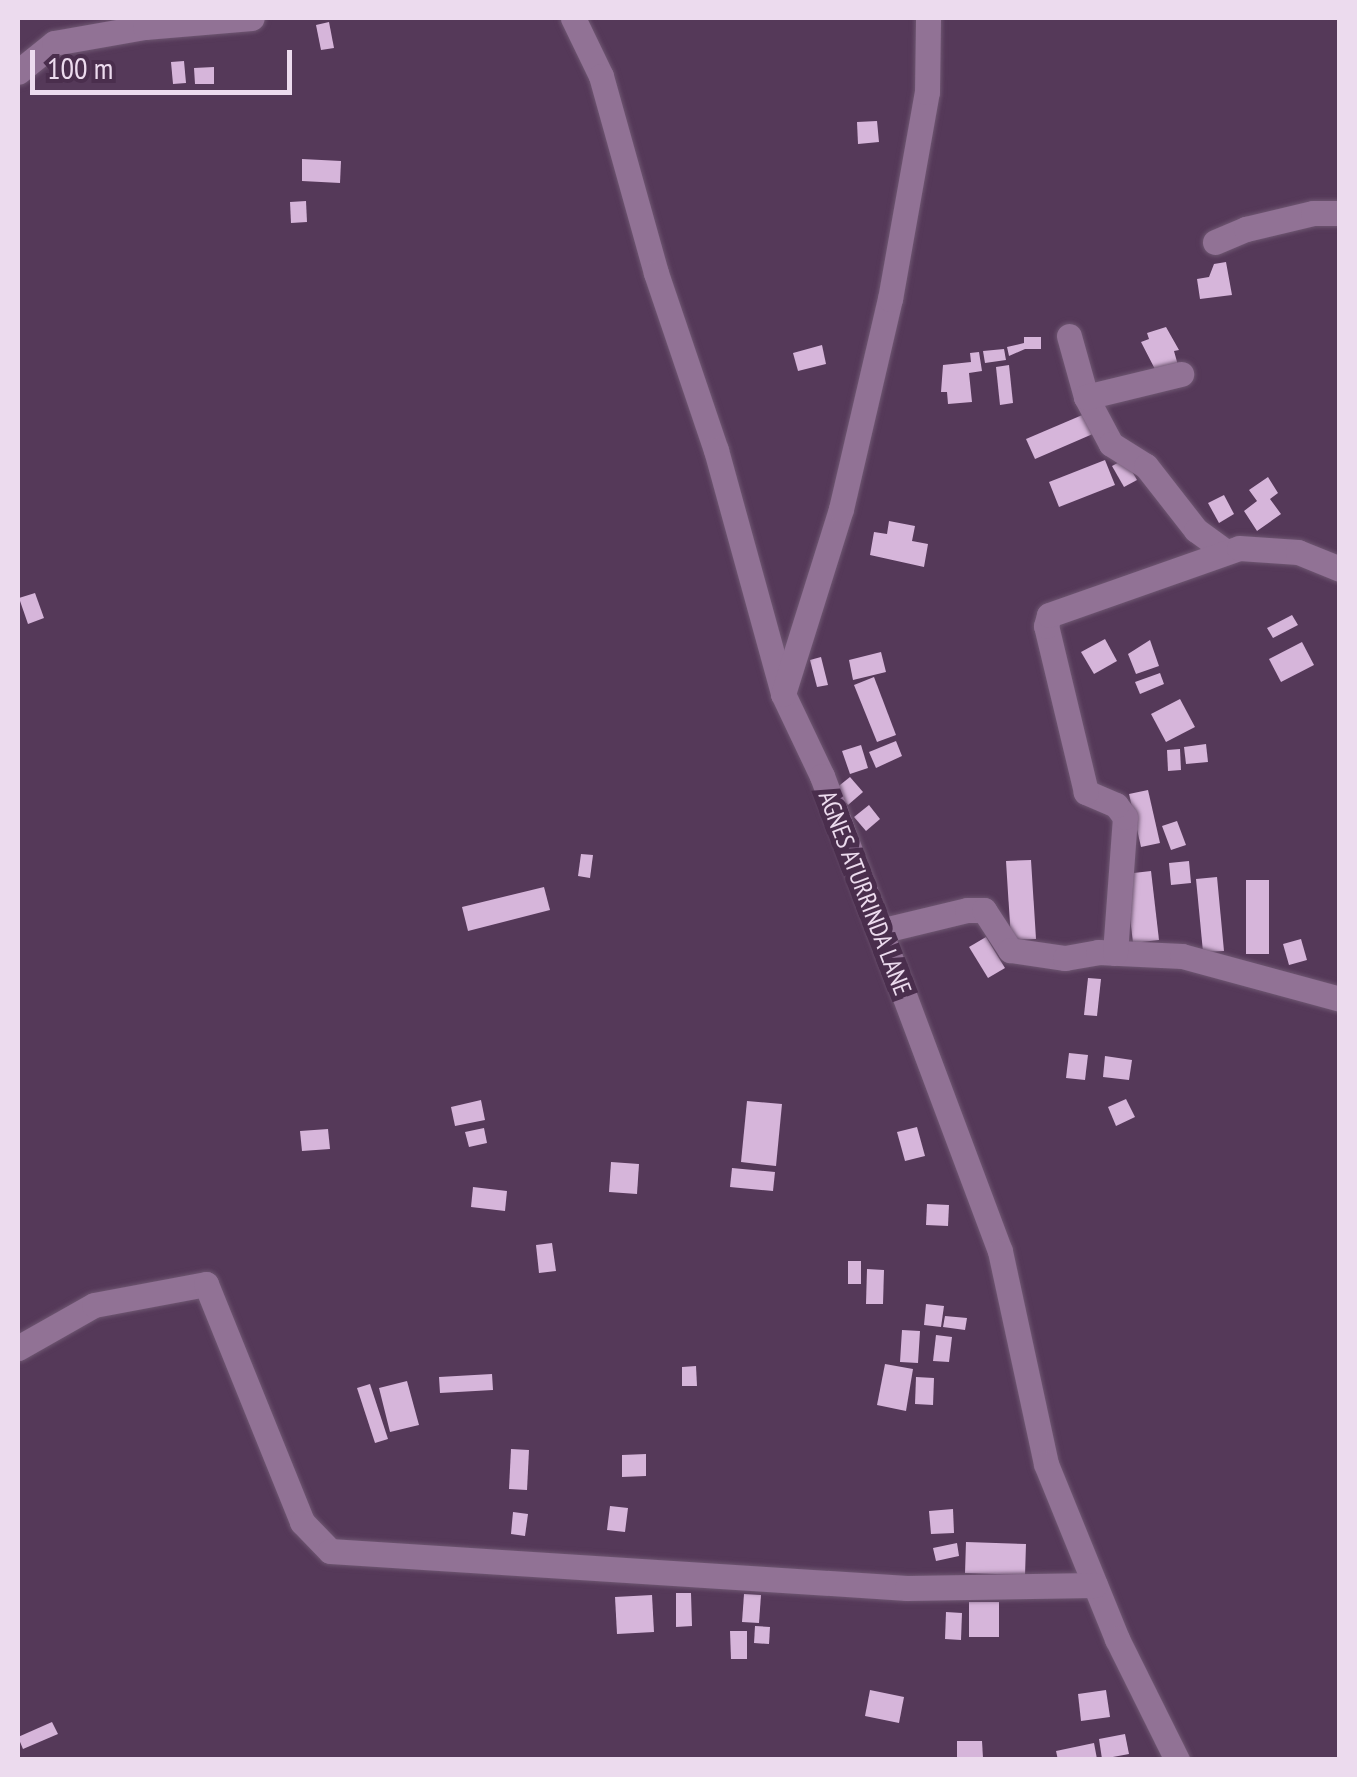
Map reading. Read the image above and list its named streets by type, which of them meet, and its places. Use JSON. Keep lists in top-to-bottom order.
{
  "streets": {
    "street": ["AGNES ATURRINDA LANE"]
  },
  "scale_bar": "100 m"
}
